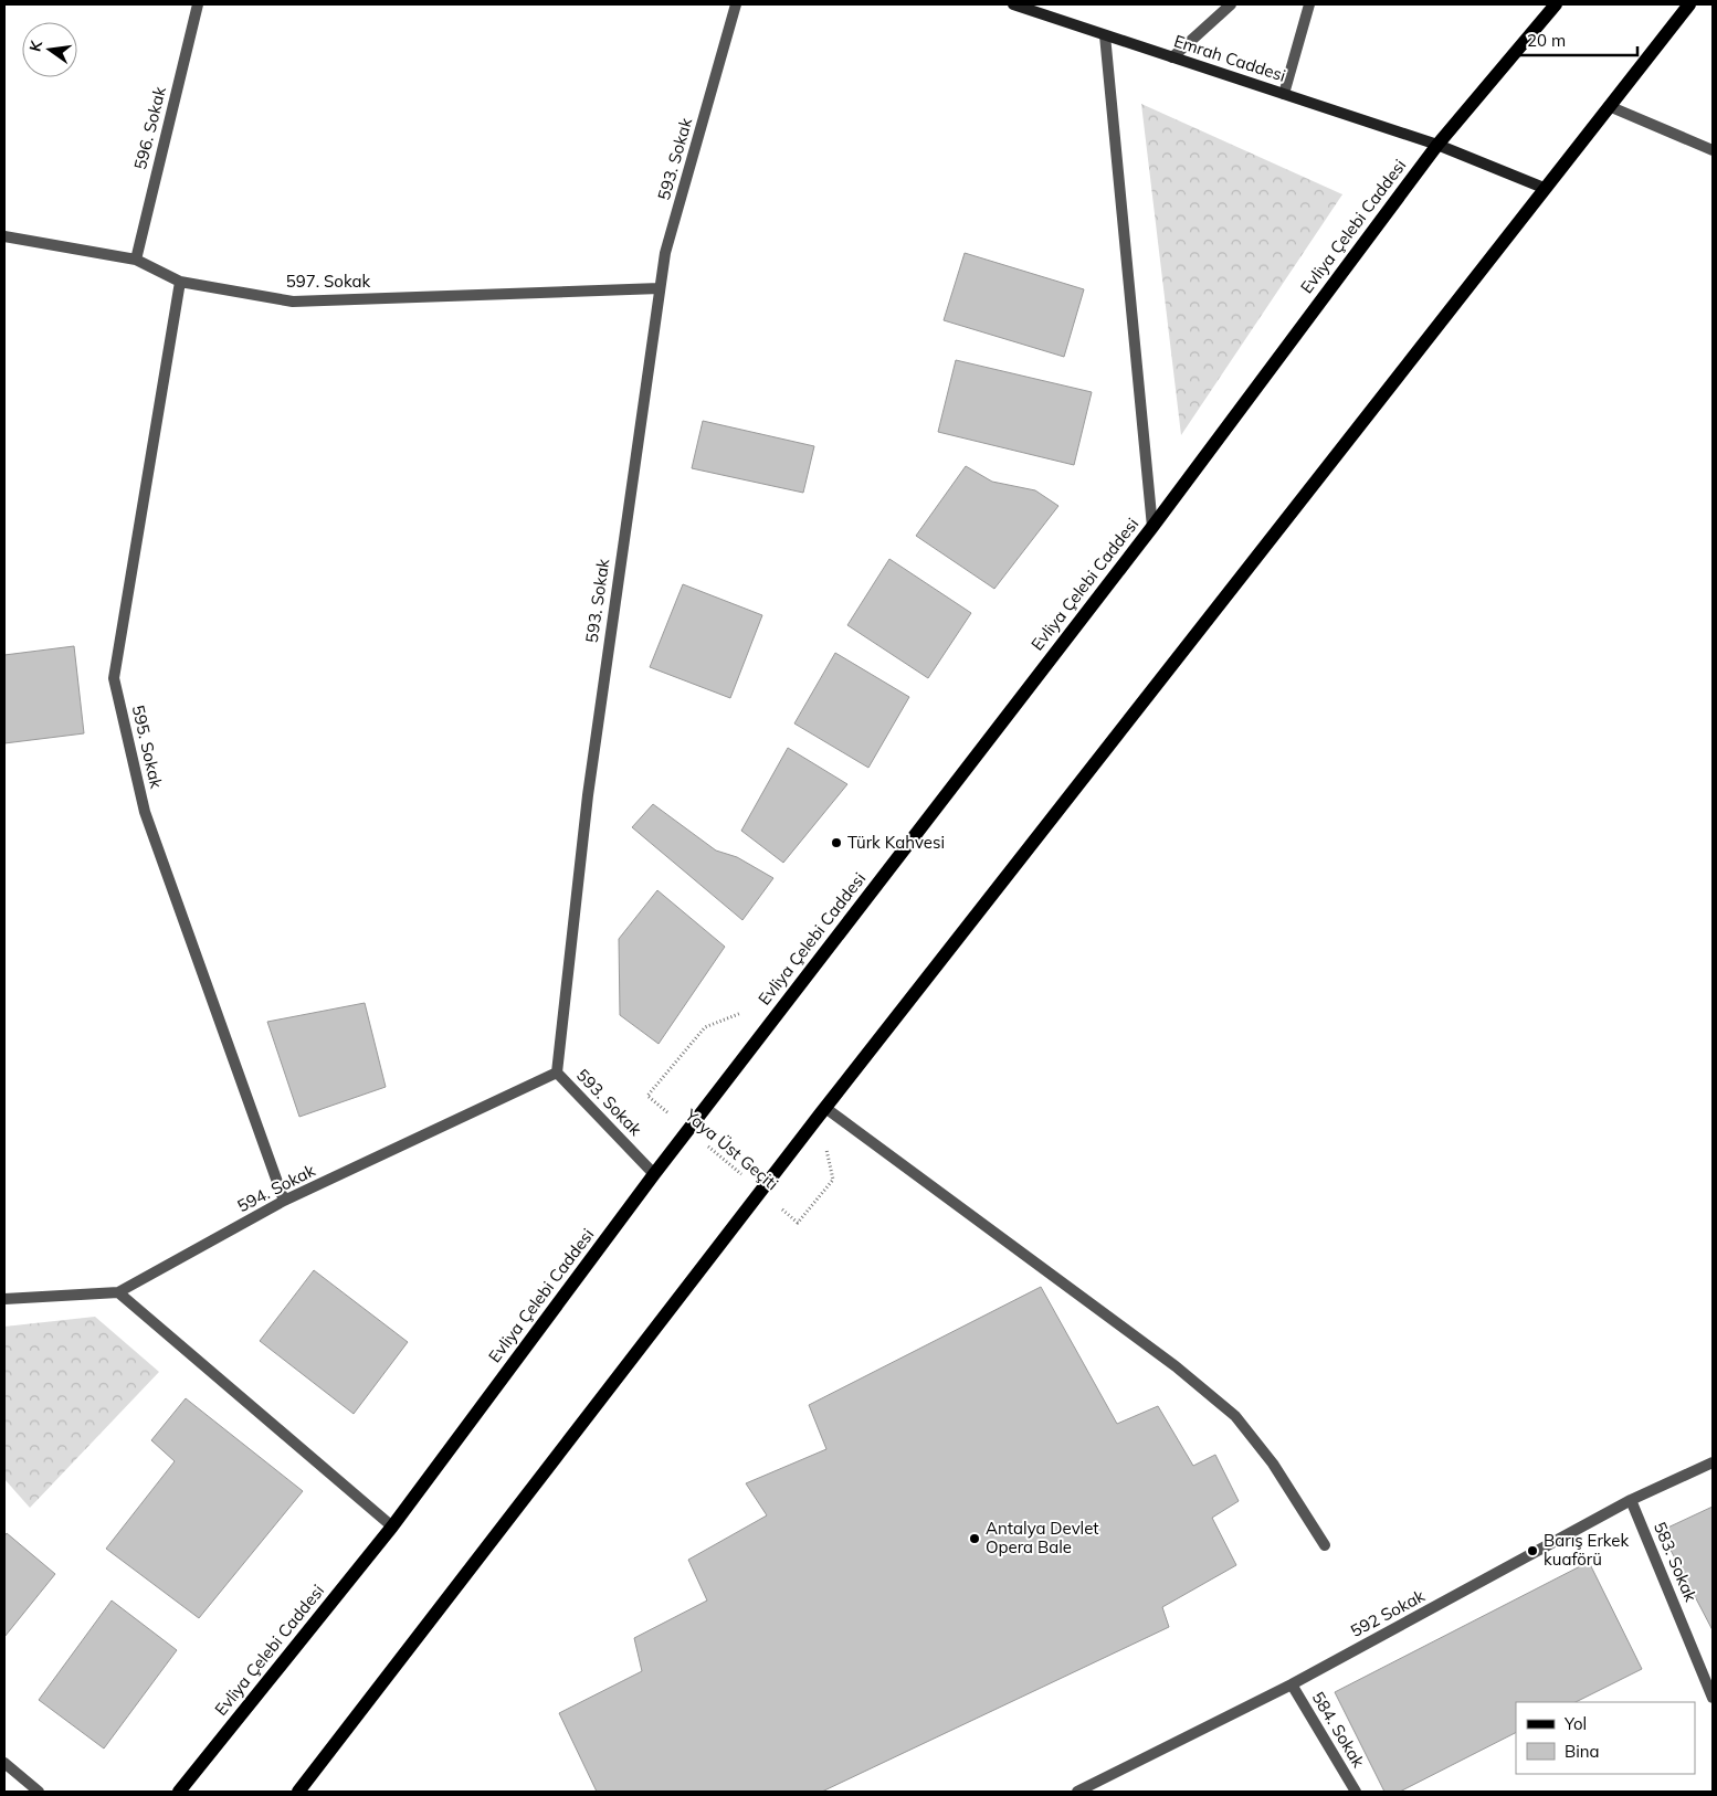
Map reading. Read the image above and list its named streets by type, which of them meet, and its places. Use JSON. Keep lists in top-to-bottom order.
{
  "streets": {
    "main road": ["Evliya Çelebi Caddesi"],
    "street": [
      "Emrah Caddesi",
      "596. Sokak",
      "593. Sokak",
      "597. Sokak",
      "595. Sokak",
      "594. Sokak",
      "583. Sokak",
      "592 Sokak",
      "584. Sokak"
    ],
    "path": ["Yaya Üst Geçiti"]
  },
  "crossings": [
    ["Emrah Caddesi", "Evliya Çelebi Caddesi"],
    ["596. Sokak", "597. Sokak"],
    ["593. Sokak", "Evliya Çelebi Caddesi"],
    ["593. Sokak", "597. Sokak"],
    ["593. Sokak", "594. Sokak"],
    ["597. Sokak", "595. Sokak"],
    ["595. Sokak", "594. Sokak"],
    ["583. Sokak", "592 Sokak"],
    ["592 Sokak", "584. Sokak"]
  ],
  "places": ["Türk Kahvesi", "Antalya Devlet Opera Bale", "Barış Erkek kuaförü"],
  "legend": ["Yol", "Bina"],
  "scale_bar": "20 m",
  "north": "left"
}
